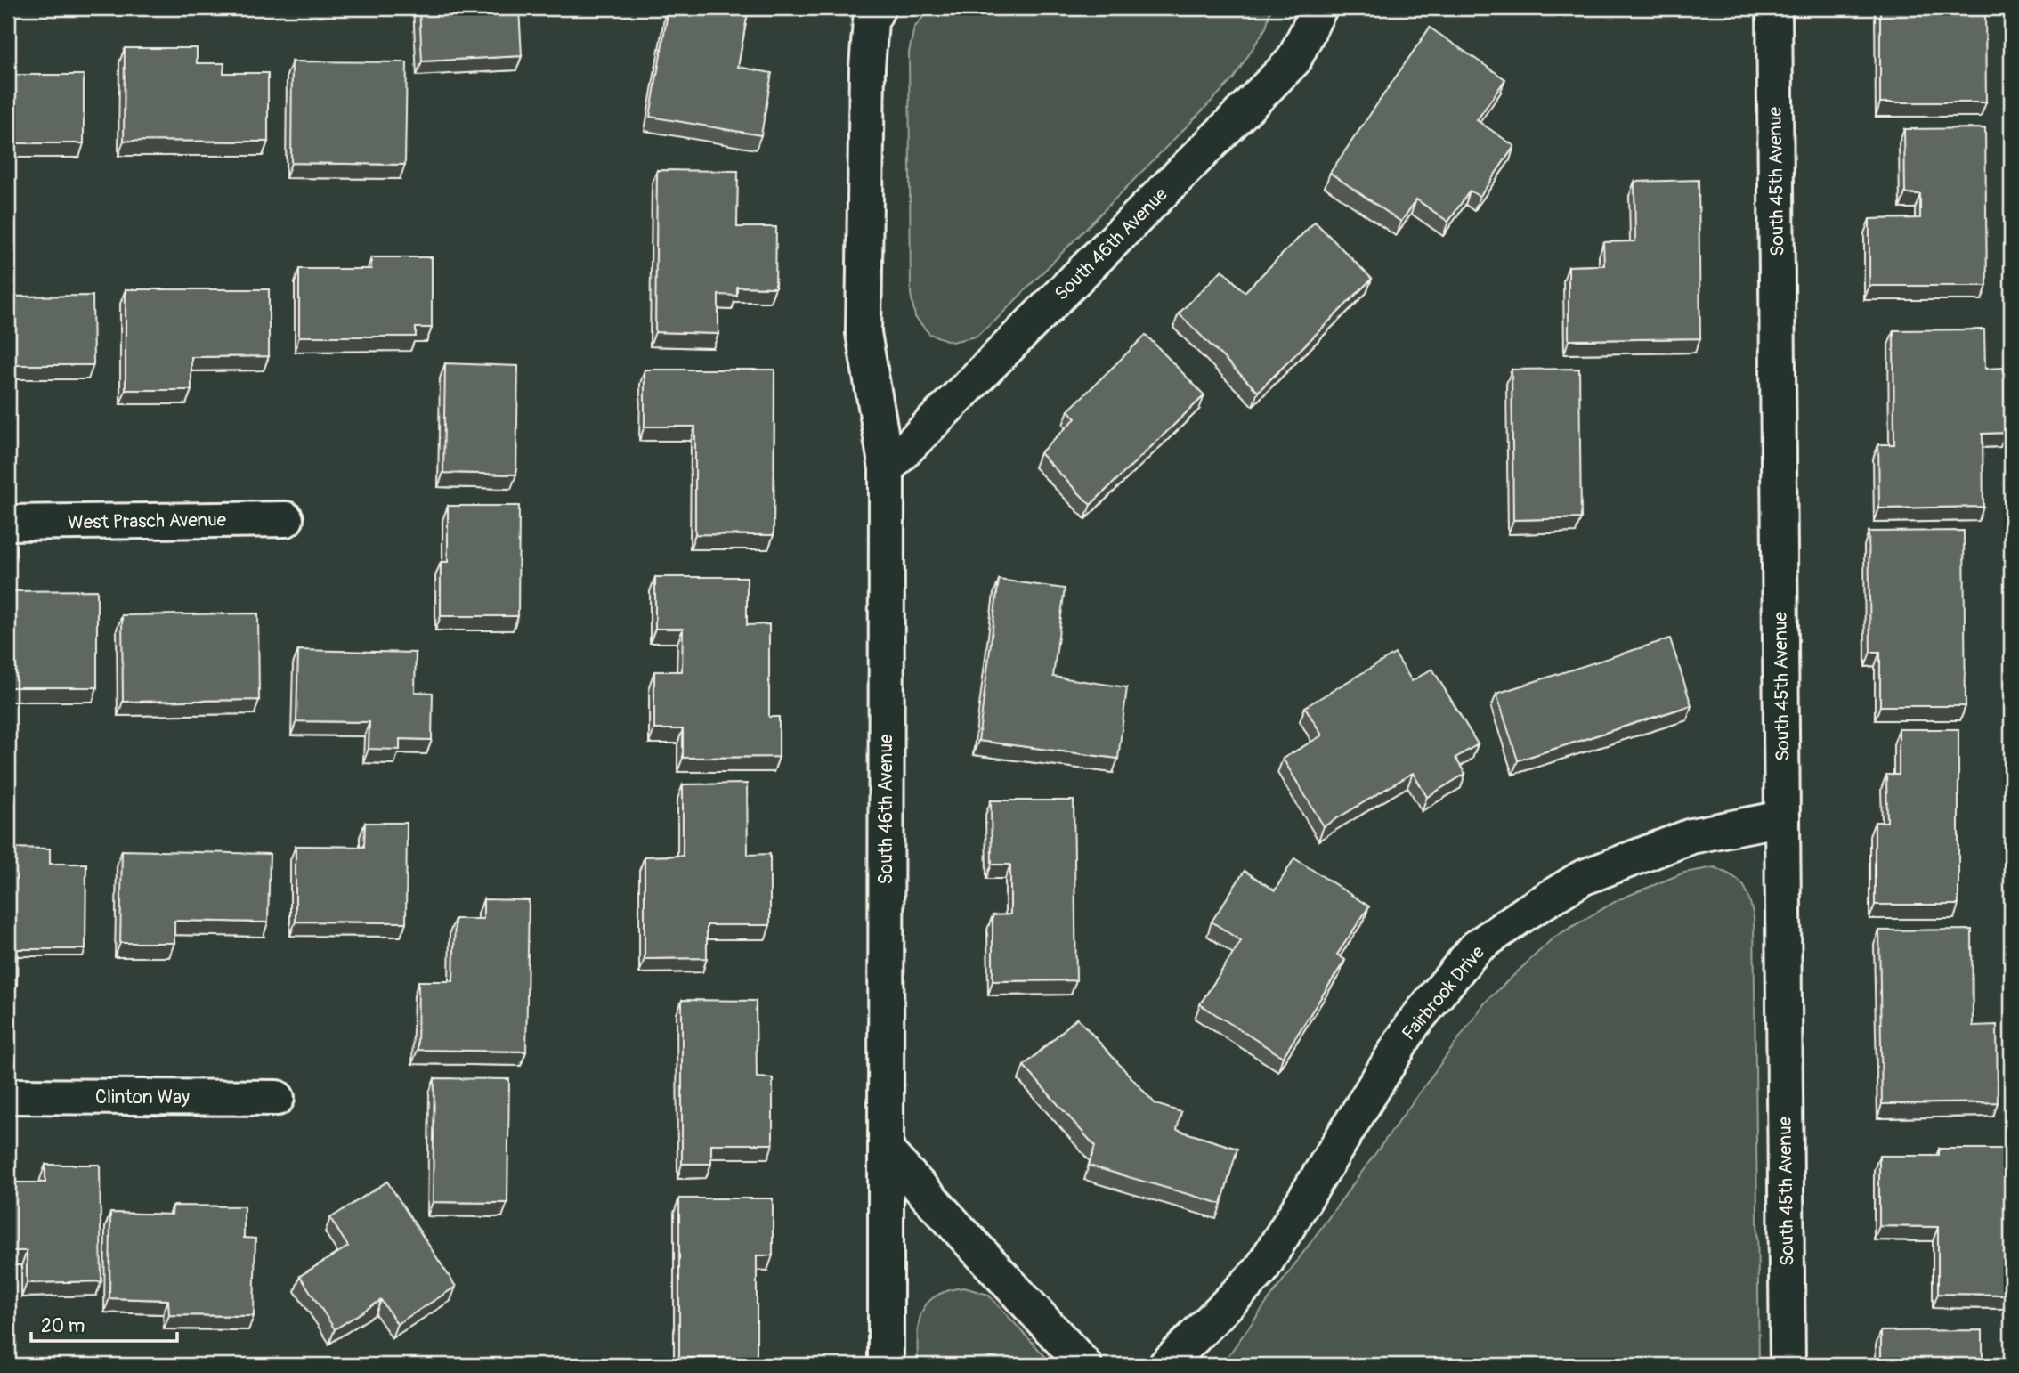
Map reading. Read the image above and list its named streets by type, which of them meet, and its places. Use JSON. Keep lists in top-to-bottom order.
{
  "streets": {
    "street": [
      "South 45th Avenue",
      "South 46th Avenue",
      "West Prasch Avenue",
      "Fairbrook Drive",
      "Clinton Way"
    ]
  },
  "crossings": [
    ["South 45th Avenue", "Fairbrook Drive"]
  ],
  "scale_bar": "20 m"
}
